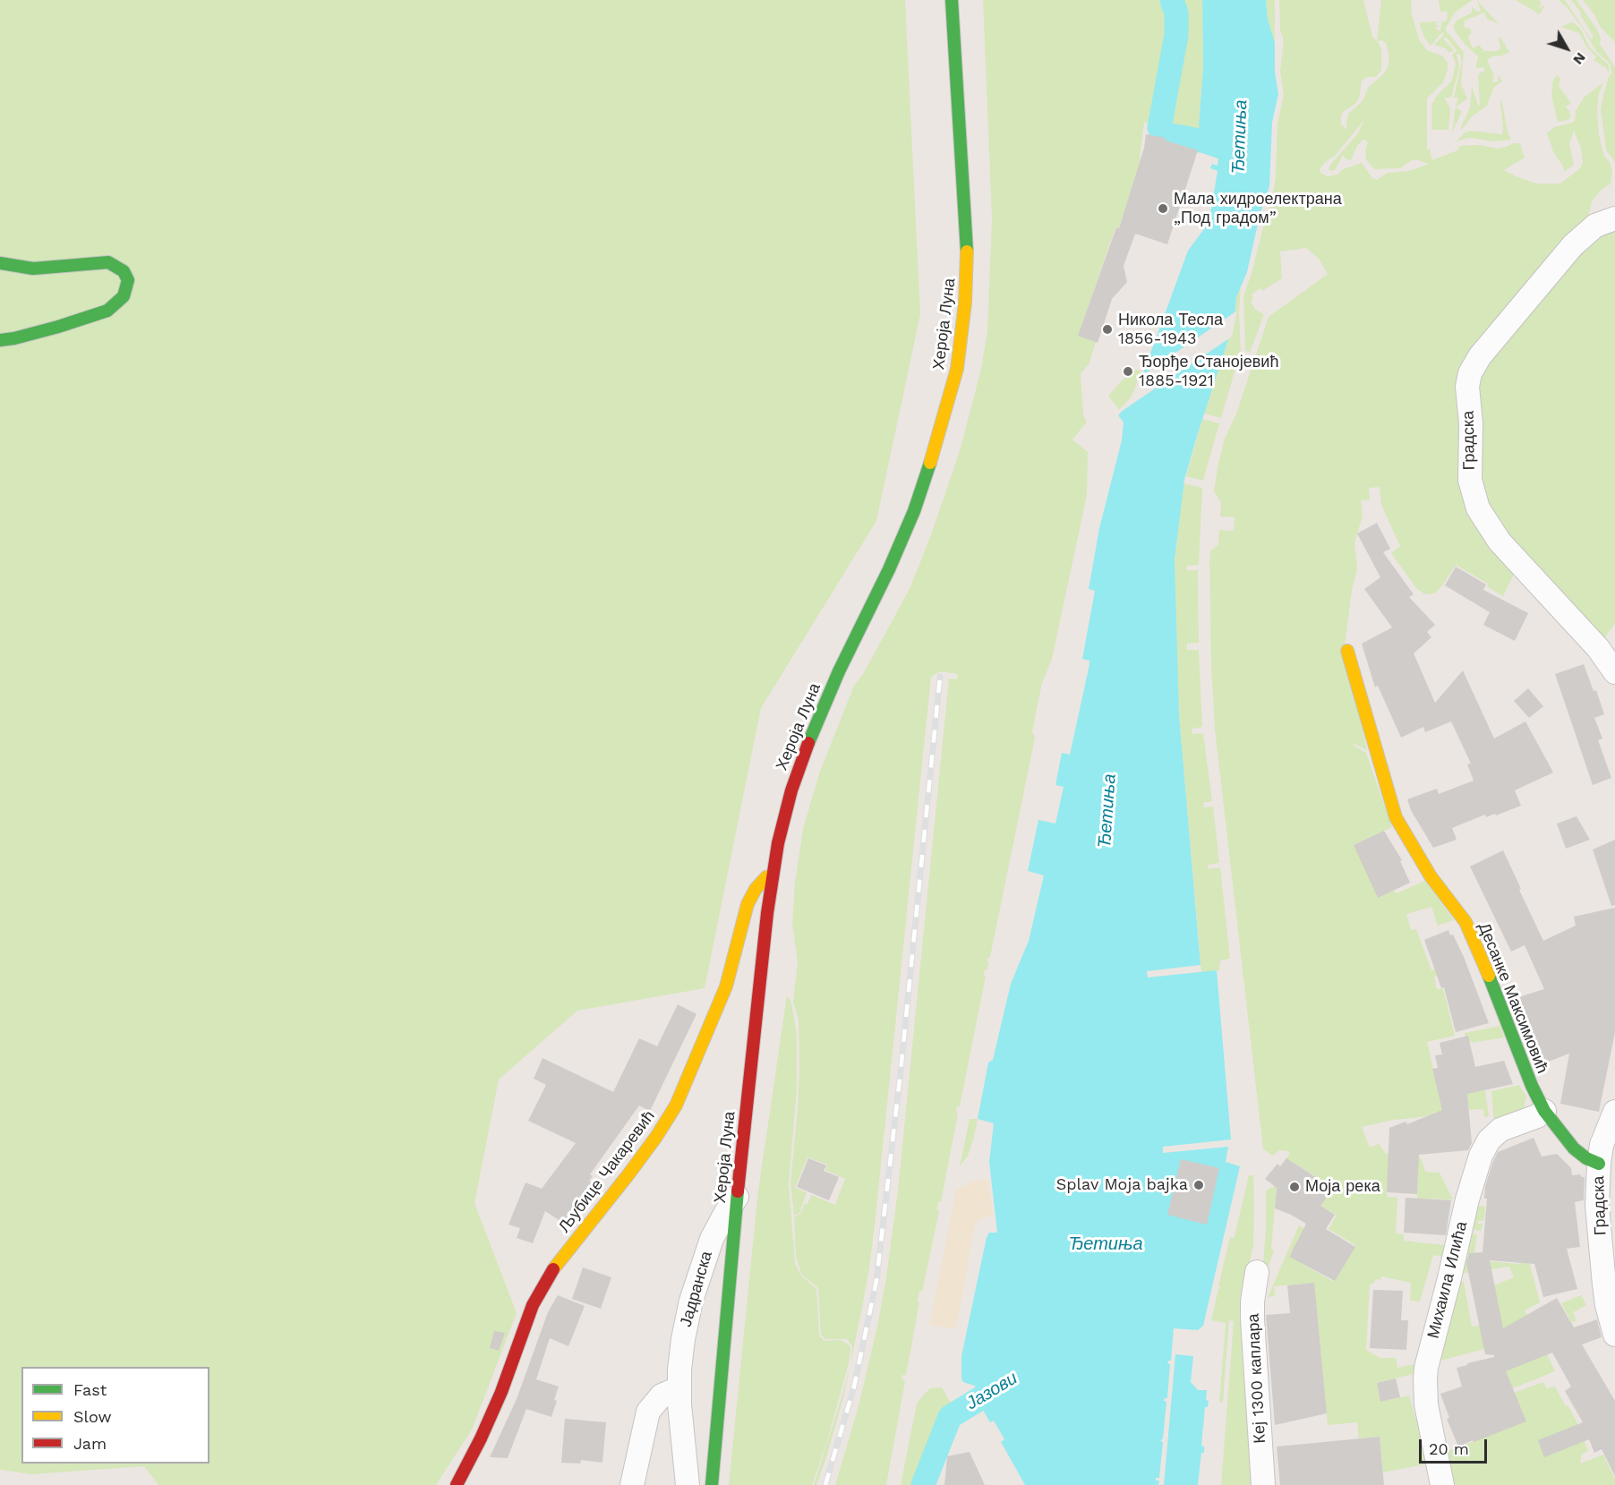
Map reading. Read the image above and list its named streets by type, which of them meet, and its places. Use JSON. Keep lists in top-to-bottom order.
{
  "streets": {
    "street": [
      "Хероја Луна",
      "Градска",
      "Десанке Максимовић",
      "Љубице Чакаревић",
      "Михаила Илића",
      "Јадранска",
      "Кеј 1300 каплара"
    ]
  },
  "crossings": [
    ["Хероја Луна", "Љубице Чакаревић"],
    ["Хероја Луна", "Јадранска"],
    ["Градска", "Десанке Максимовић"],
    ["Десанке Максимовић", "Михаила Илића"]
  ],
  "water": ["Ђетиња", "Јазови"],
  "places": [
    "Мала хидроелектрана „Под градом”",
    "Никола Тесла 1856-1943",
    "Ђорђе Станојевић 1885-1921",
    "Splav Moja bajka",
    "Моја река"
  ],
  "legend": ["Fast", "Slow", "Jam"],
  "scale_bar": "20 m",
  "north": "bottom right"
}
